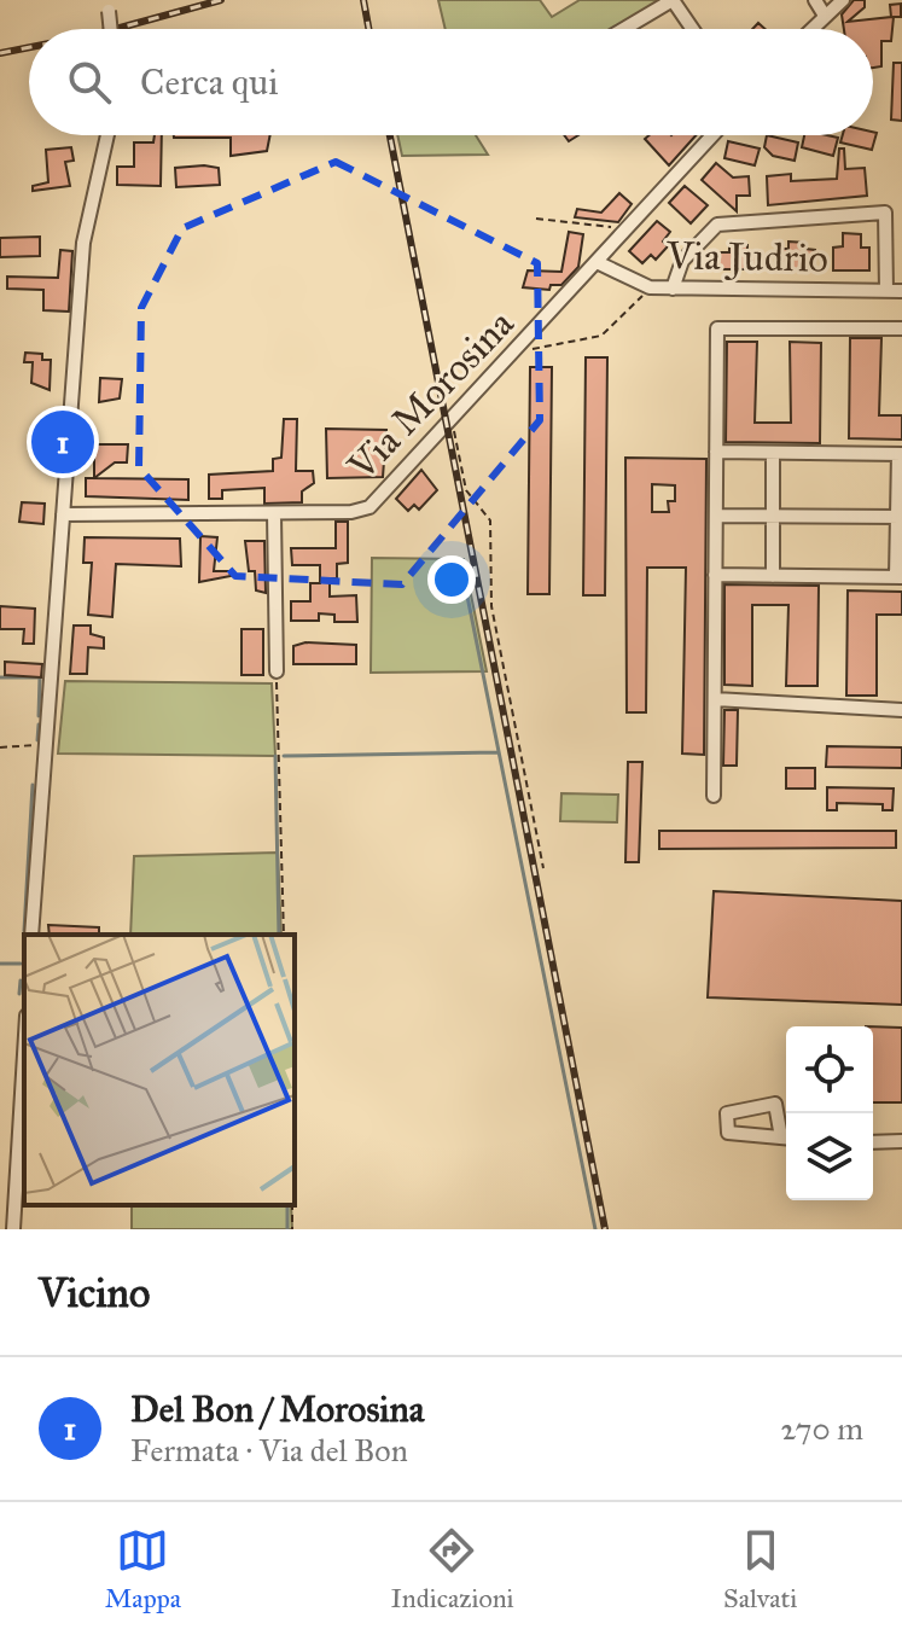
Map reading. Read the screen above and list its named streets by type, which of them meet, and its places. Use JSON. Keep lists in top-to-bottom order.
{
  "streets": {
    "street": ["Via Judrio", "Via Morosina"]
  },
  "crossings": [
    ["Via Judrio", "Via Morosina"]
  ],
  "page": {
    "search": "Cerca qui",
    "pins": "1",
    "heading": "Vicino",
    "list": [
      {
        "mark": "1",
        "name": "Del Bon / Morosina",
        "note": "Fermata · Via del Bon",
        "value": "270 m"
      }
    ],
    "nav": ["Mappa", "Indicazioni", "Salvati"]
  }
}
